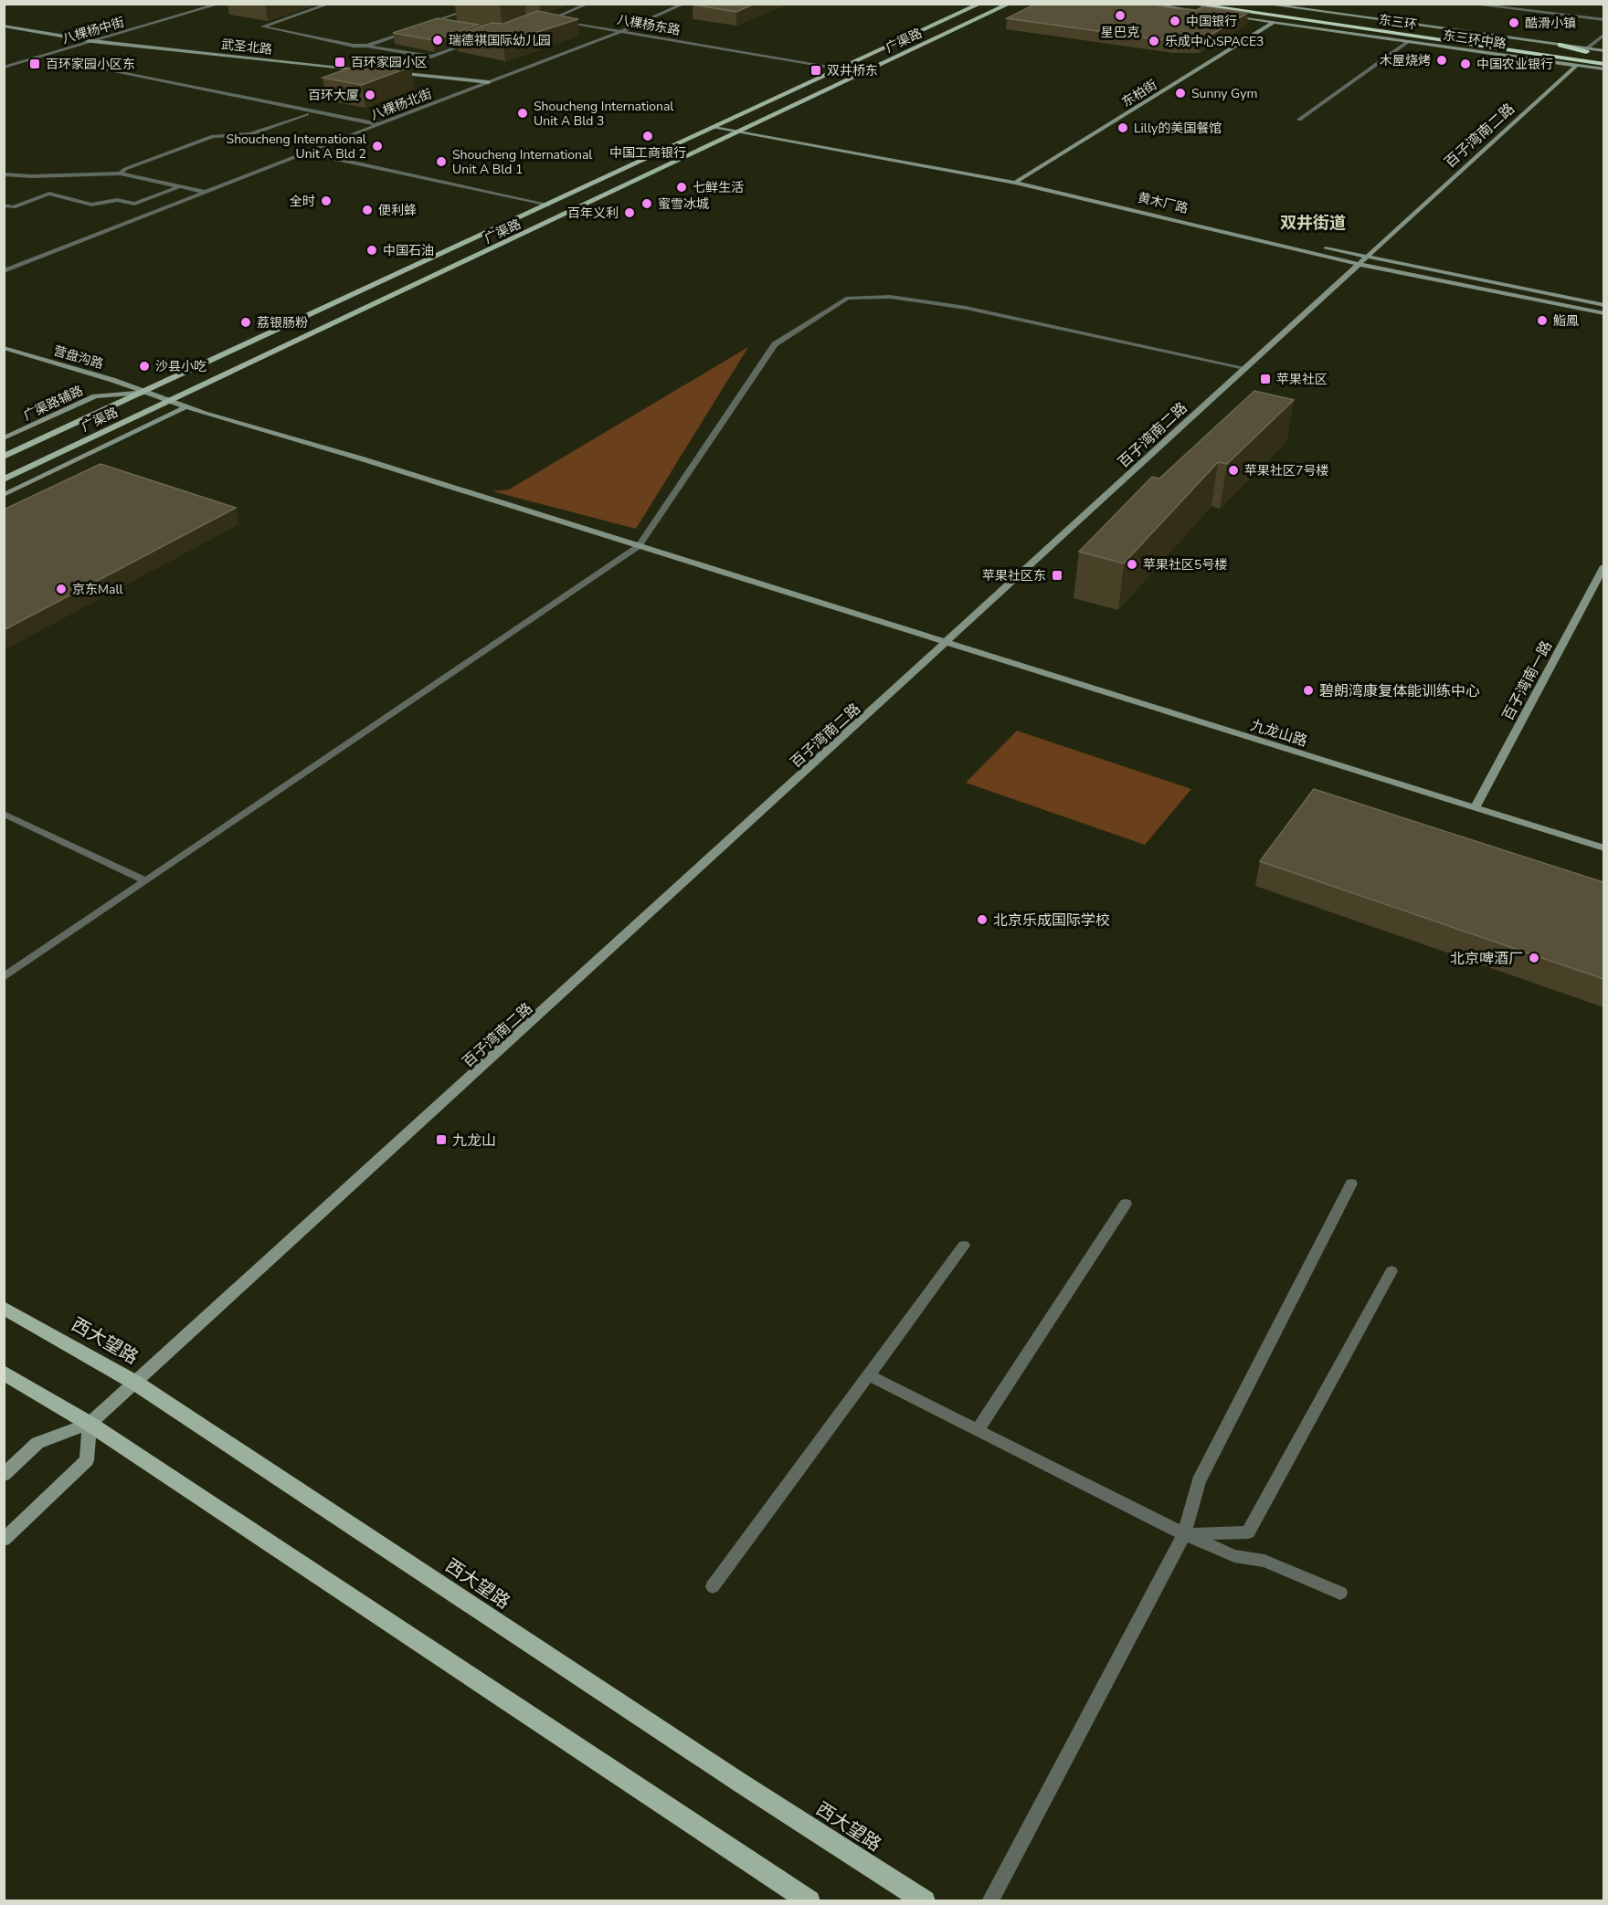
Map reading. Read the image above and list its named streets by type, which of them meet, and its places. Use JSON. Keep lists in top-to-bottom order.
{
  "streets": {
    "highway": ["东三环"],
    "main road": ["广渠路", "西大望路"],
    "street": [
      "八棵杨东路",
      "八棵杨中街",
      "东三环中路",
      "武圣北路",
      "东柏街",
      "八棵杨北街",
      "百子湾南二路",
      "黄木厂路",
      "营盘沟路",
      "广渠路辅路",
      "百子湾南一路",
      "九龙山路"
    ]
  },
  "crossings": [
    ["八棵杨东路", "广渠路"],
    ["八棵杨东路", "八棵杨北街"],
    ["八棵杨中街", "武圣北路"],
    ["东三环中路", "东柏街"],
    ["东三环中路", "百子湾南二路"],
    ["广渠路", "黄木厂路"],
    ["广渠路", "营盘沟路"],
    ["广渠路", "广渠路辅路"],
    ["东柏街", "黄木厂路"],
    ["百子湾南二路", "黄木厂路"],
    ["百子湾南二路", "九龙山路"],
    ["百子湾南二路", "西大望路"],
    ["营盘沟路", "广渠路辅路"],
    ["营盘沟路", "九龙山路"],
    ["百子湾南一路", "九龙山路"]
  ],
  "districts": ["双井街道"],
  "places": {
    "other": [
      "星巴克",
      "中国银行",
      "酷滑小镇",
      "瑞德祺国际幼儿园",
      "乐成中心SPACE3",
      "木屋烧烤",
      "中国农业银行",
      "Sunny Gym",
      "百环大厦",
      "Shoucheng International Unit A Bld 3",
      "Lilly的美国餐馆",
      "中国工商银行",
      "Shoucheng International Unit A Bld 2",
      "Shoucheng International Unit A Bld 1",
      "七鲜生活",
      "全时",
      "蜜雪冰城",
      "便利蜂",
      "百年义利",
      "中国石油",
      "鮨鳳",
      "荔银肠粉",
      "沙县小吃",
      "苹果社区7号楼",
      "苹果社区5号楼",
      "京东Mall",
      "碧朗湾康复体能训练中心",
      "北京乐成国际学校",
      "北京啤酒厂"
    ],
    "transit": [
      "百环家园小区",
      "百环家园小区东",
      "双井桥东",
      "苹果社区",
      "苹果社区东",
      "九龙山"
    ]
  }
}
